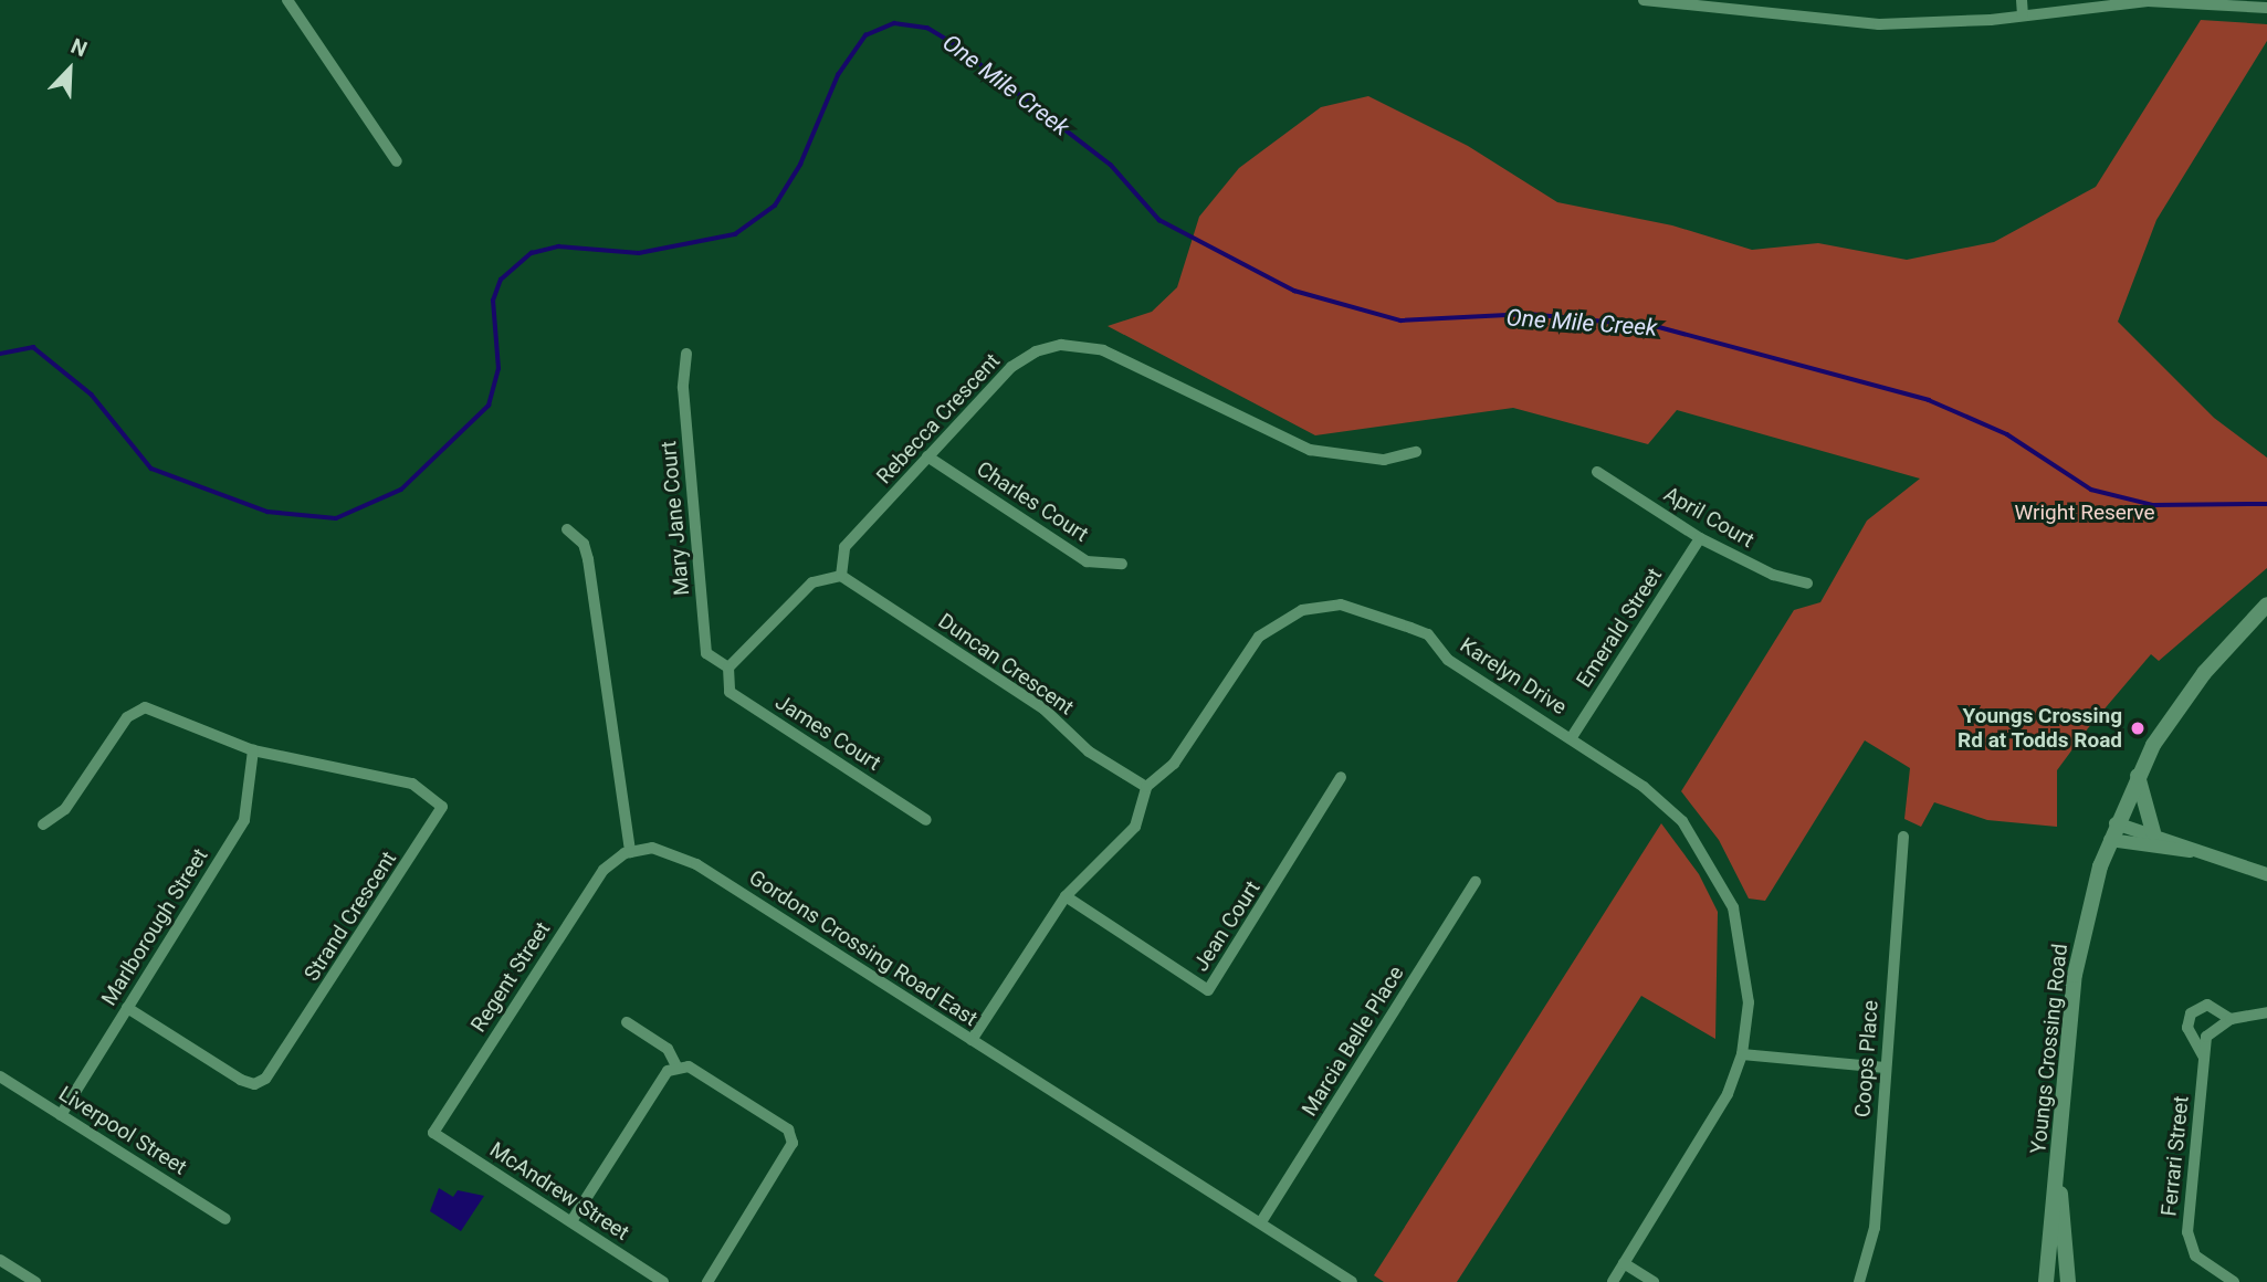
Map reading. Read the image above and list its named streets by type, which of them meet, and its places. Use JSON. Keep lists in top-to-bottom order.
{
  "streets": {
    "main road": ["Youngs Crossing Road"],
    "street": [
      "Rebecca Crescent",
      "Charles Court",
      "April Court",
      "Mary Jane Court",
      "Emerald Street",
      "Duncan Crescent",
      "Karelyn Drive",
      "James Court",
      "Strand Crescent",
      "Jean Court",
      "Marlborough Street",
      "Gordons Crossing Road East",
      "Regent Street",
      "Marcia Belle Place",
      "Coops Place",
      "Liverpool Street",
      "Ferrari Street",
      "McAndrew Street"
    ]
  },
  "crossings": [
    ["Rebecca Crescent", "Charles Court"],
    ["Rebecca Crescent", "Duncan Crescent"],
    ["April Court", "Emerald Street"],
    ["Mary Jane Court", "James Court"],
    ["Emerald Street", "Karelyn Drive"],
    ["Duncan Crescent", "Karelyn Drive"],
    ["Strand Crescent", "Marlborough Street"],
    ["Marlborough Street", "Liverpool Street"],
    ["Gordons Crossing Road East", "Regent Street"],
    ["Gordons Crossing Road East", "Marcia Belle Place"],
    ["Regent Street", "McAndrew Street"]
  ],
  "water": ["One Mile Creek"],
  "parks": ["Wright Reserve"],
  "places": ["Youngs Crossing Rd at Todds Road"],
  "north": "top right"
}
